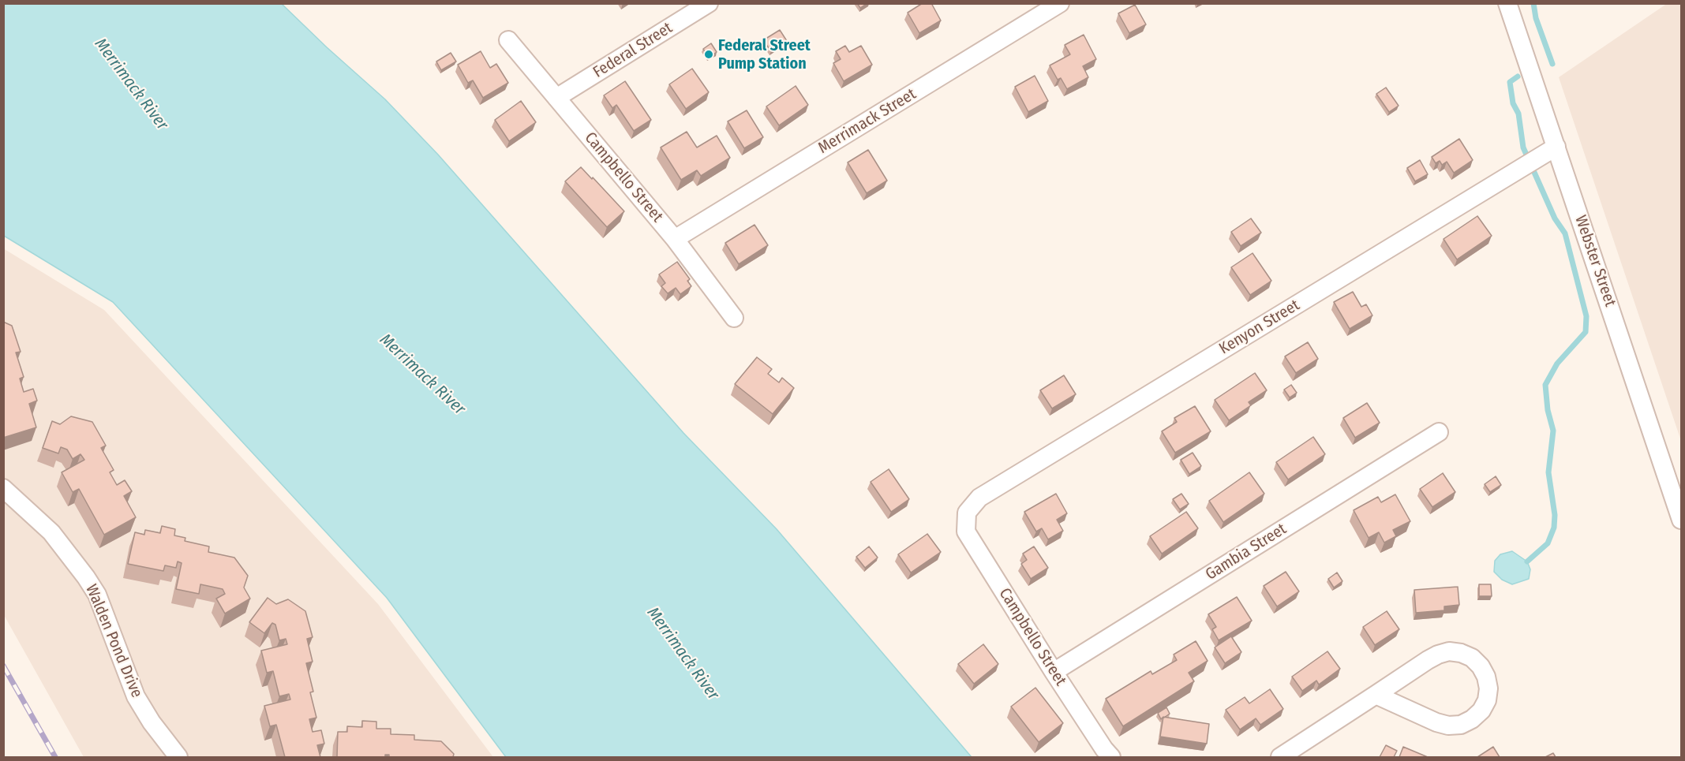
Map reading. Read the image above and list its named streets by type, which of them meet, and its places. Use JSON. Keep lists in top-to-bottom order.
{
  "streets": {
    "street": [
      "Federal Street",
      "Merrimack Street",
      "Campbello Street",
      "Webster Street",
      "Kenyon Street",
      "Gambia Street",
      "Walden Pond Drive"
    ]
  },
  "crossings": [
    ["Federal Street", "Campbello Street"],
    ["Merrimack Street", "Campbello Street"],
    ["Campbello Street", "Kenyon Street"],
    ["Campbello Street", "Gambia Street"],
    ["Webster Street", "Kenyon Street"]
  ],
  "water": ["Merrimack River"],
  "places": ["Federal Street Pump Station"]
}
